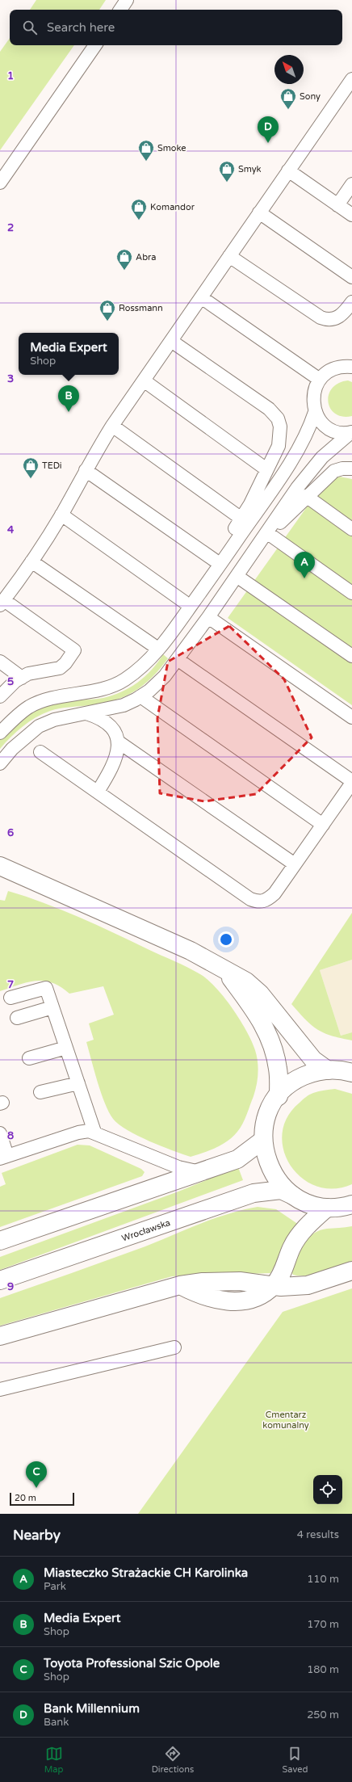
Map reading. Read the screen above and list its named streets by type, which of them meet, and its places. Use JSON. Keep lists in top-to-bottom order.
{
  "streets": {
    "street": ["Wrocławska"]
  },
  "parks": ["Cmentarz komunalny"],
  "places": {
    "shop": [
      "Sony",
      "Smoke",
      "Smyk",
      "Komandor",
      "Abra",
      "Rossmann",
      "TEDi"
    ]
  },
  "scale_bar": "20 m",
  "north": "top left",
  "page": {
    "search": "Search here",
    "pins": [
      "D",
      "B",
      "A",
      "C"
    ],
    "popup": ["Media Expert", "Shop"],
    "scale": "20 m",
    "heading": ["Nearby", "4 results"],
    "list": [
      {
        "mark": "A",
        "name": "Miasteczko Strażackie CH Karolinka",
        "note": "Park",
        "value": "110 m"
      },
      {
        "mark": "B",
        "name": "Media Expert",
        "note": "Shop",
        "value": "170 m"
      },
      {
        "mark": "C",
        "name": "Toyota Professional Szic Opole",
        "note": "Shop",
        "value": "180 m"
      },
      {
        "mark": "D",
        "name": "Bank Millennium",
        "note": "Bank",
        "value": "250 m"
      }
    ],
    "nav": ["Map", "Directions", "Saved"]
  },
  "grid": {
    "rows": [
      "1",
      "2",
      "3",
      "4",
      "5",
      "6",
      "7",
      "8",
      "9"
    ]
  }
}
